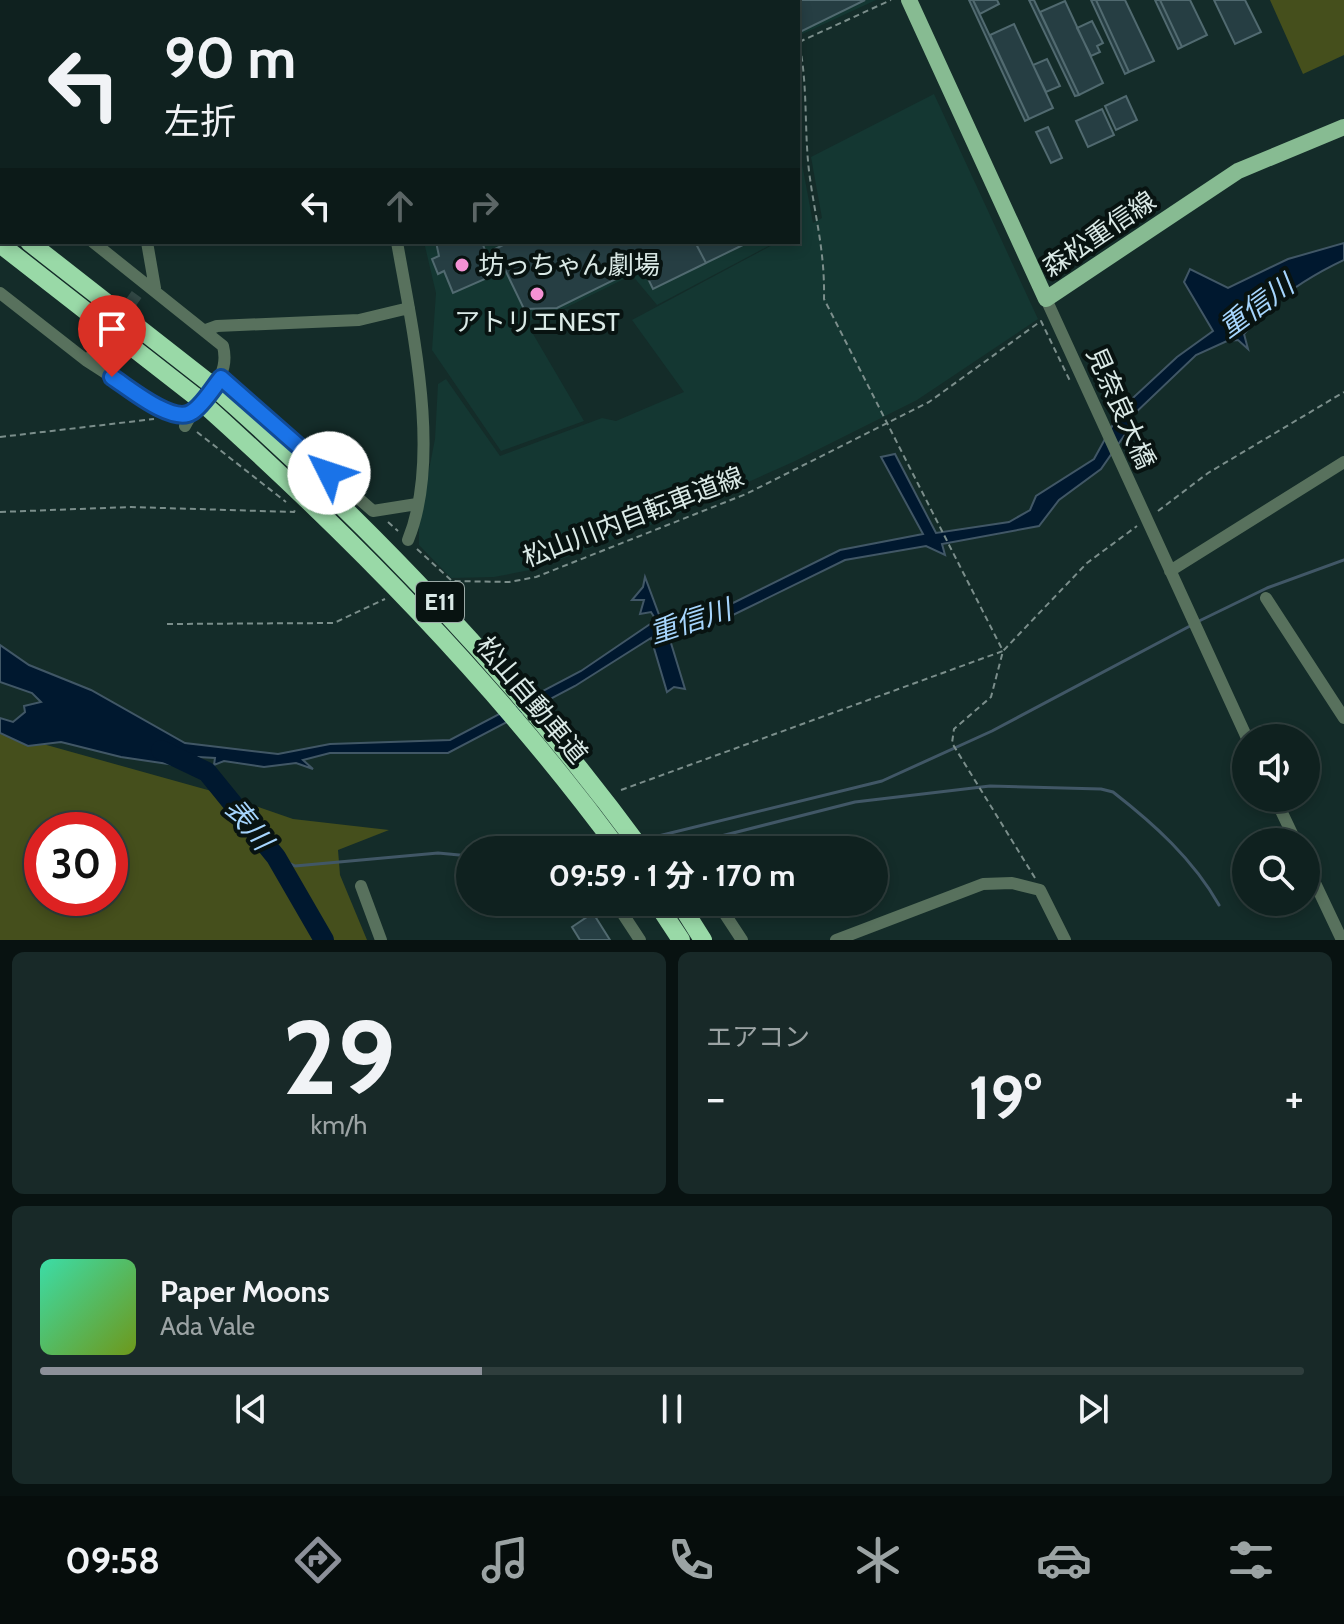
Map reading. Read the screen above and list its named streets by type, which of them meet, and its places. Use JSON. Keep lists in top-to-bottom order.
{
  "streets": {
    "highway": ["E11", "松山自動車道"],
    "main road": ["森松重信線"],
    "street": ["見奈良大橋"],
    "path": ["松山川内自転車道線"]
  },
  "crossings": [
    ["森松重信線", "見奈良大橋"]
  ],
  "water": ["重信川", "表川"],
  "places": ["坊っちゃん劇場", "アトリエNEST"],
  "page": {
    "turn": ["90 m", "左折"],
    "limit": "30",
    "trip": "09:59 · 1 分 · 170 m",
    "tile": [
      ["29", "km/h"],
      "エアコン"
    ],
    "heat": ["−", "19°", "+"],
    "song": ["Paper Moons", "Ada Vale"],
    "tabs": "09:58"
  }
}
